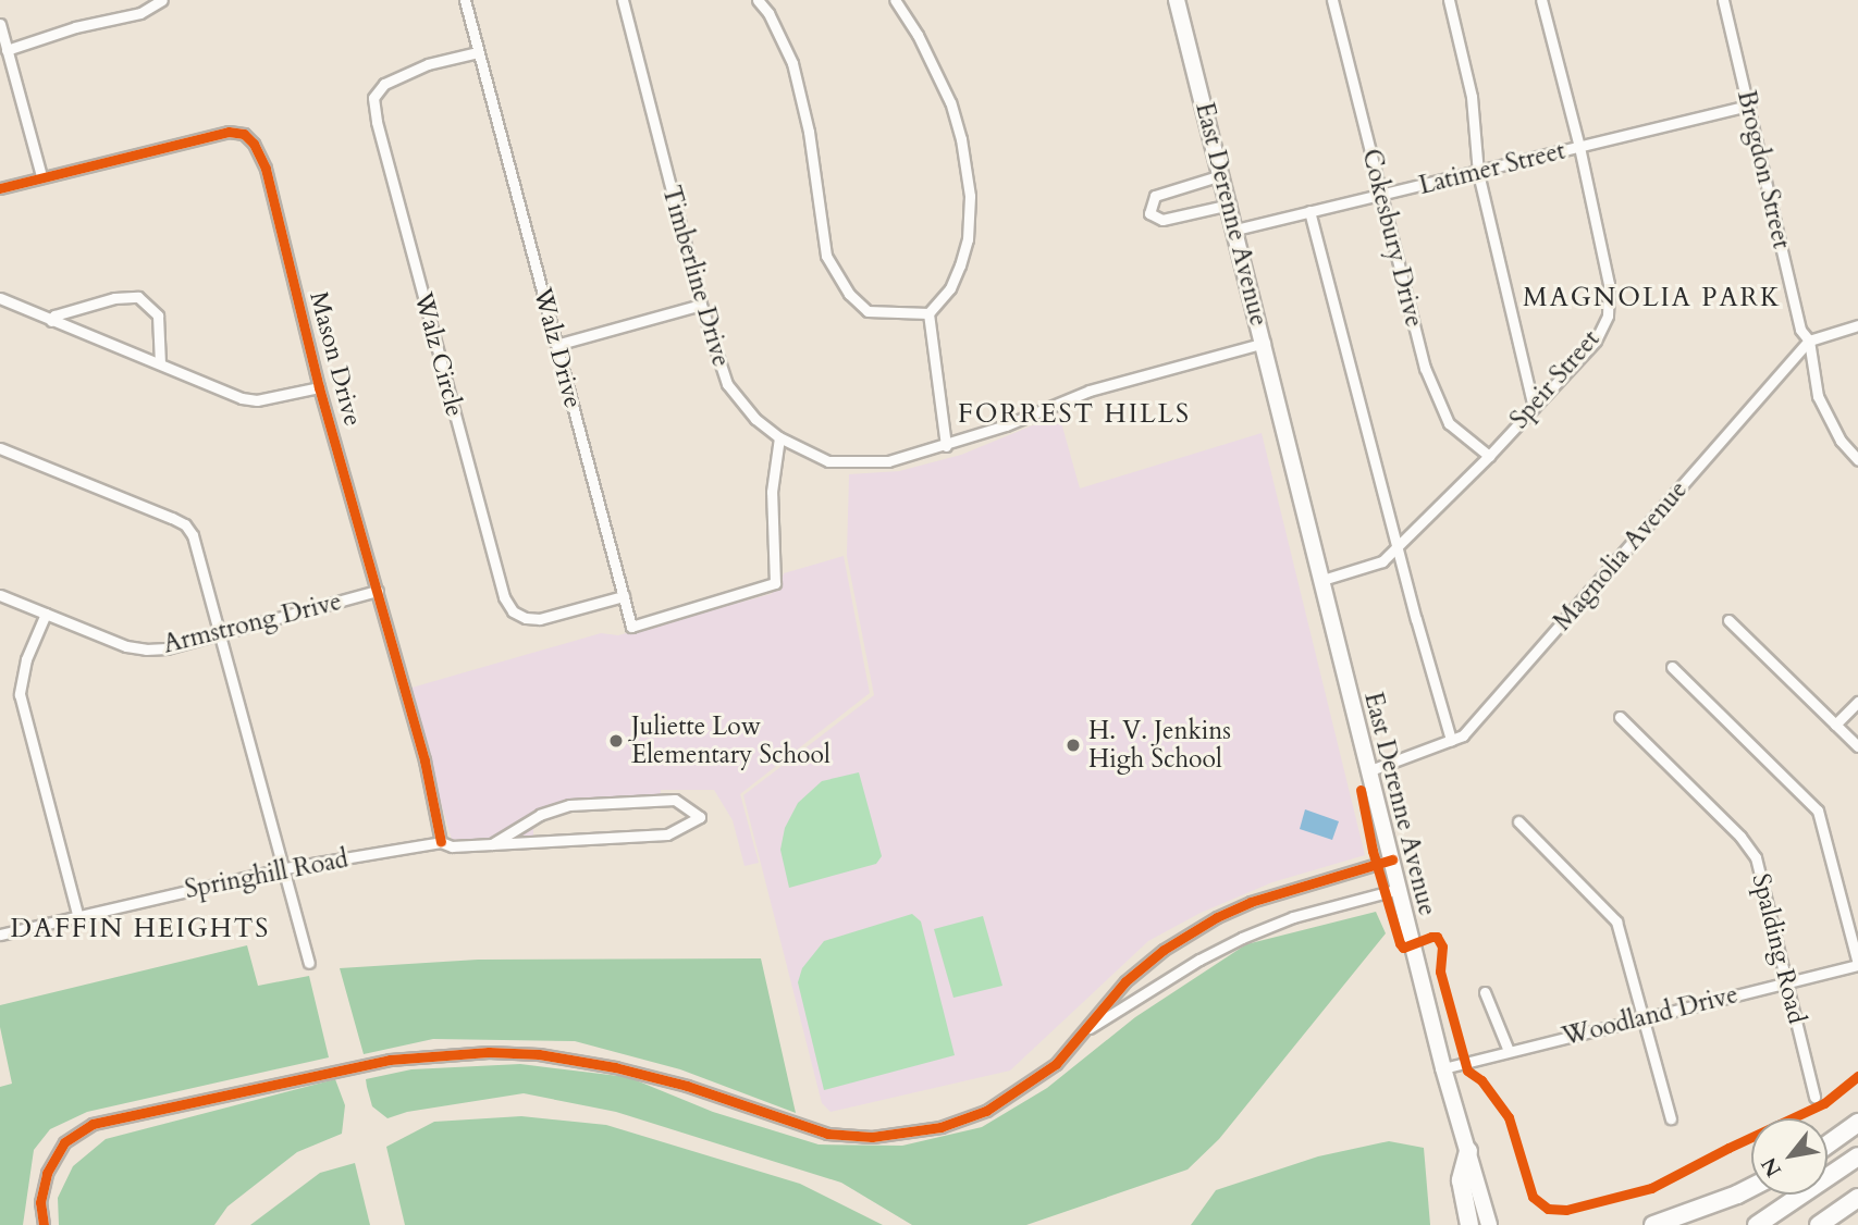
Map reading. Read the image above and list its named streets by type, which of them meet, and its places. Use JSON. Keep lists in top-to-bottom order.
{
  "streets": {
    "main road": ["East Derenne Avenue"],
    "street": [
      "Latimer Street",
      "Brogdon Street",
      "Cokesbury Drive",
      "Timberline Drive",
      "Walz Drive",
      "Walz Circle",
      "Mason Drive",
      "Speir Street",
      "Magnolia Avenue",
      "Armstrong Drive",
      "Springhill Road",
      "Spalding Road",
      "Woodland Drive"
    ]
  },
  "crossings": [
    ["Latimer Street", "Brogdon Street"],
    ["Latimer Street", "East Derenne Avenue"],
    ["Latimer Street", "Cokesbury Drive"],
    ["Latimer Street", "Speir Street"],
    ["Brogdon Street", "Magnolia Avenue"],
    ["East Derenne Avenue", "Timberline Drive"],
    ["East Derenne Avenue", "Speir Street"],
    ["East Derenne Avenue", "Magnolia Avenue"],
    ["East Derenne Avenue", "Woodland Drive"],
    ["Cokesbury Drive", "Speir Street"],
    ["Timberline Drive", "Walz Drive"],
    ["Walz Drive", "Walz Circle"],
    ["Mason Drive", "Armstrong Drive"],
    ["Mason Drive", "Springhill Road"],
    ["Spalding Road", "Woodland Drive"]
  ],
  "districts": ["MAGNOLIA PARK", "FORREST HILLS", "DAFFIN HEIGHTS"],
  "places": ["Juliette Low Elementary School", "H. V. Jenkins High School"],
  "north": "bottom left"
}
